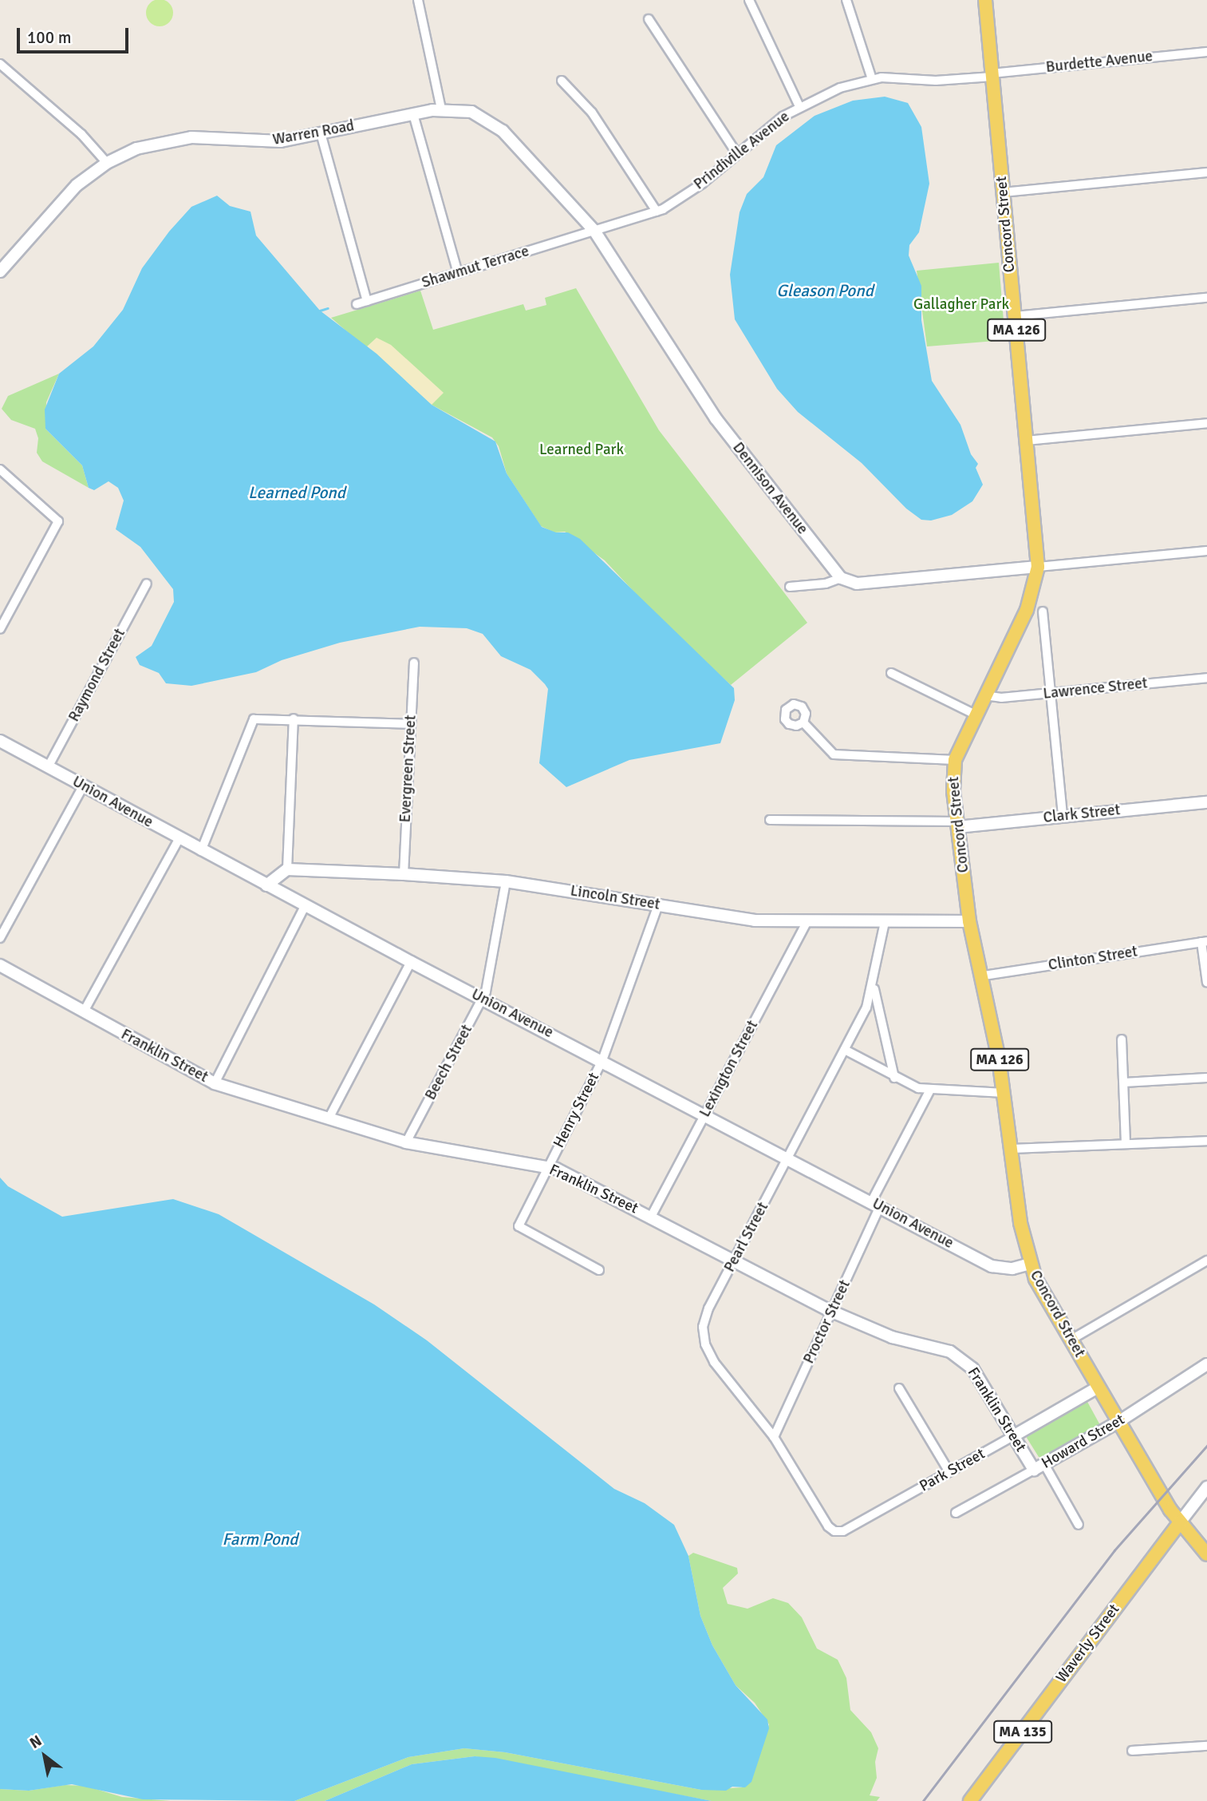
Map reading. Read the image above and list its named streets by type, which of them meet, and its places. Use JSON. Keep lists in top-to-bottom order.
{
  "streets": {
    "main road": [
      "Concord Street",
      "MA 126",
      "Waverly Street",
      "MA 135"
    ],
    "street": [
      "Burdette Avenue",
      "Warren Road",
      "Prindiville Avenue",
      "Shawmut Terrace",
      "Dennison Avenue",
      "Raymond Street",
      "Lawrence Street",
      "Evergreen Street",
      "Union Avenue",
      "Clark Street",
      "Lincoln Street",
      "Clinton Street",
      "Franklin Street",
      "Beech Street",
      "Lexington Street",
      "Henry Street",
      "Pearl Street",
      "Proctor Street",
      "Howard Street",
      "Park Street"
    ]
  },
  "crossings": [
    ["Burdette Avenue", "Prindiville Avenue"],
    ["Burdette Avenue", "Concord Street"],
    ["Warren Road", "Prindiville Avenue"],
    ["Warren Road", "Shawmut Terrace"],
    ["Warren Road", "Dennison Avenue"],
    ["Prindiville Avenue", "Concord Street"],
    ["Prindiville Avenue", "Shawmut Terrace"],
    ["Prindiville Avenue", "Dennison Avenue"],
    ["Concord Street", "MA 126"],
    ["Concord Street", "Lawrence Street"],
    ["Concord Street", "Union Avenue"],
    ["Concord Street", "Clark Street"],
    ["Concord Street", "Lincoln Street"],
    ["Concord Street", "Clinton Street"],
    ["Concord Street", "Howard Street"],
    ["Concord Street", "Park Street"],
    ["Concord Street", "Waverly Street"],
    ["Shawmut Terrace", "Dennison Avenue"],
    ["MA 126", "Waverly Street"],
    ["Raymond Street", "Union Avenue"],
    ["Evergreen Street", "Lincoln Street"],
    ["Union Avenue", "Beech Street"],
    ["Union Avenue", "Lexington Street"],
    ["Union Avenue", "Henry Street"],
    ["Union Avenue", "Pearl Street"],
    ["Union Avenue", "Proctor Street"],
    ["Lincoln Street", "Beech Street"],
    ["Lincoln Street", "Lexington Street"],
    ["Lincoln Street", "Henry Street"],
    ["Lincoln Street", "Pearl Street"],
    ["Franklin Street", "Beech Street"],
    ["Franklin Street", "Lexington Street"],
    ["Franklin Street", "Henry Street"],
    ["Franklin Street", "Pearl Street"],
    ["Franklin Street", "Proctor Street"],
    ["Franklin Street", "Howard Street"],
    ["Franklin Street", "Park Street"],
    ["Pearl Street", "Proctor Street"],
    ["Pearl Street", "Park Street"]
  ],
  "water": ["Gleason Pond", "Learned Pond", "Farm Pond"],
  "parks": ["Gallagher Park", "Learned Park"],
  "scale_bar": "100 m",
  "north": "top left"
}
